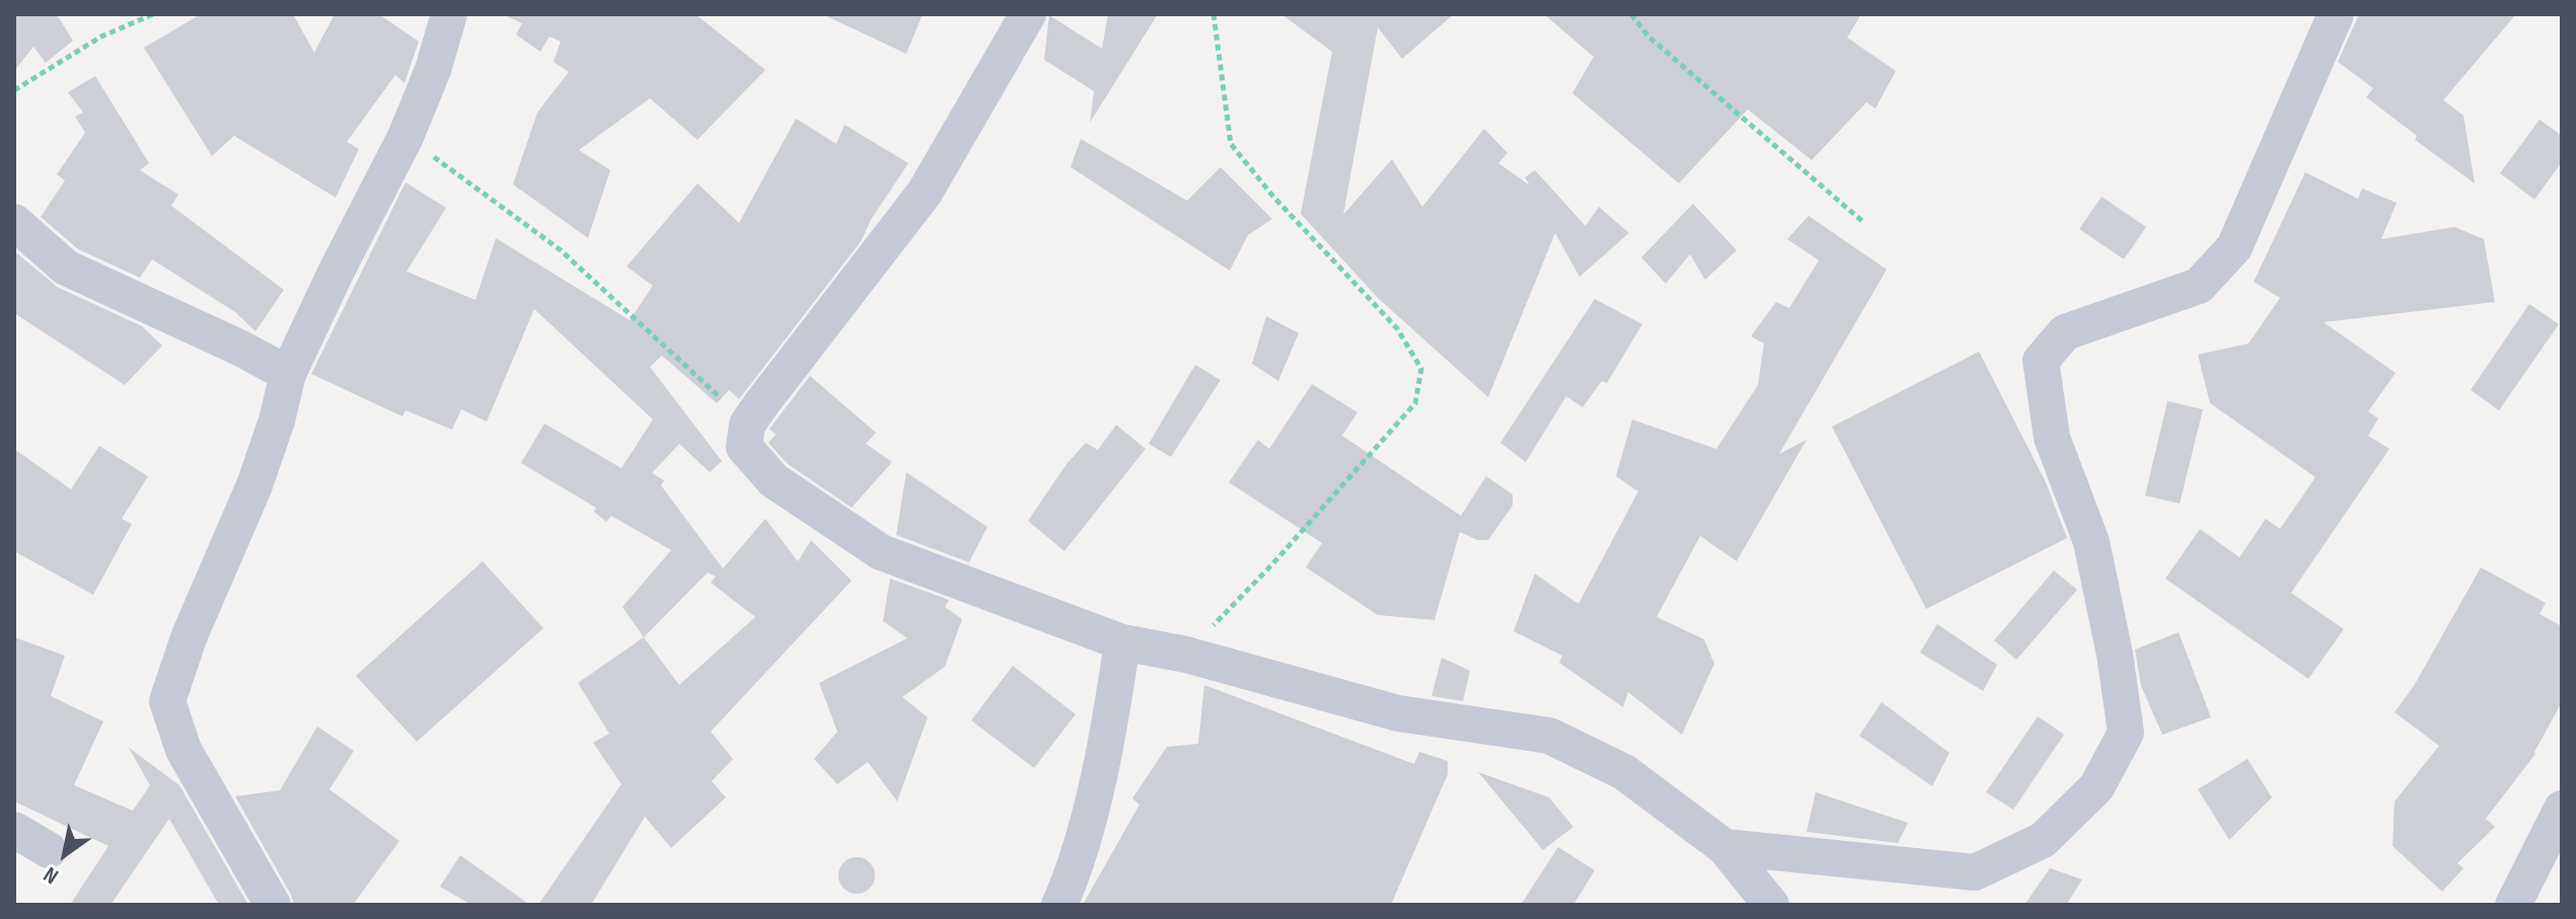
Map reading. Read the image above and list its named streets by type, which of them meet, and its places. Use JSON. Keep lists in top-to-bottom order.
{
  "north": "bottom left"
}
